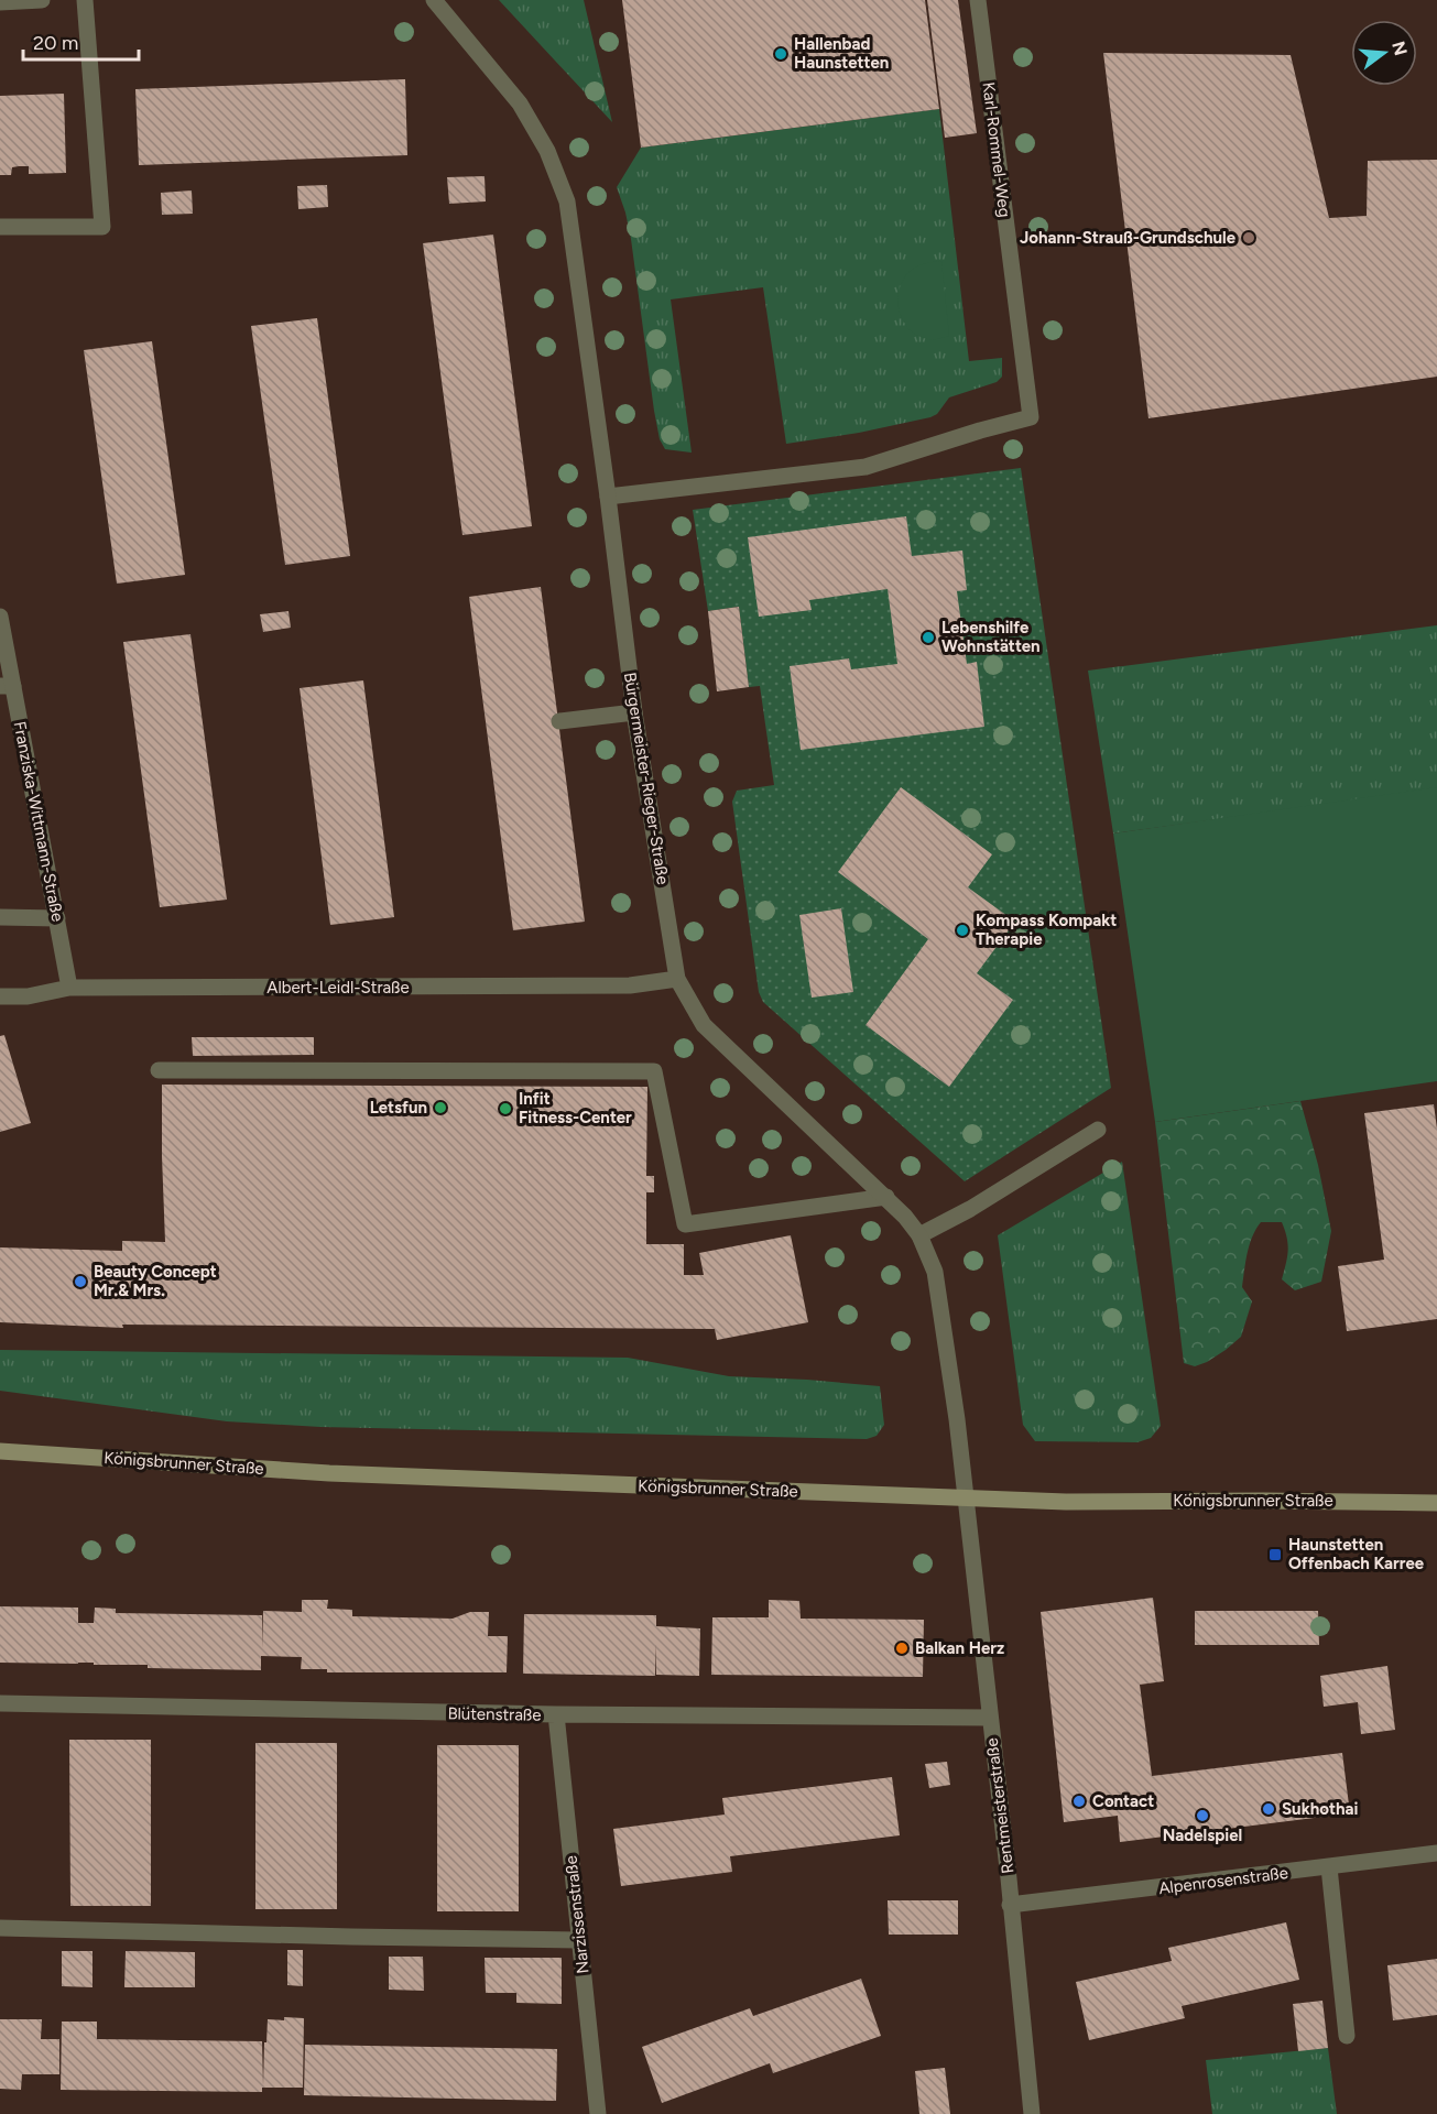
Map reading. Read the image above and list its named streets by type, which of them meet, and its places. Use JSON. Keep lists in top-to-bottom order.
{
  "streets": {
    "main road": ["Königsbrunner Straße"],
    "street": [
      "Karl-Rommel-Weg",
      "Bürgermeister-Rieger-Straße",
      "Franziska-Wittmann-Straße",
      "Albert-Leidl-Straße",
      "Blütenstraße",
      "Rentmeisterstraße",
      "Alpenrosenstraße",
      "Narzissenstraße"
    ]
  },
  "crossings": [
    ["Karl-Rommel-Weg", "Bürgermeister-Rieger-Straße"],
    ["Bürgermeister-Rieger-Straße", "Albert-Leidl-Straße"],
    ["Bürgermeister-Rieger-Straße", "Königsbrunner Straße"],
    ["Bürgermeister-Rieger-Straße", "Rentmeisterstraße"],
    ["Franziska-Wittmann-Straße", "Albert-Leidl-Straße"],
    ["Königsbrunner Straße", "Rentmeisterstraße"],
    ["Blütenstraße", "Rentmeisterstraße"],
    ["Blütenstraße", "Narzissenstraße"],
    ["Rentmeisterstraße", "Alpenrosenstraße"]
  ],
  "places": {
    "other": [
      "Hallenbad Haunstetten",
      "Johann-Strauß-Grundschule",
      "Lebenshilfe Wohnstätten",
      "Kompass Kompakt Therapie",
      "Letsfun",
      "Infit Fitness-Center",
      "Beauty Concept Mr.& Mrs.",
      "Balkan Herz",
      "Contact",
      "Sukhothai",
      "Nadelspiel"
    ],
    "transit": ["Haunstetten Offenbach Karree"]
  },
  "scale_bar": "20 m",
  "north": "right"
}
